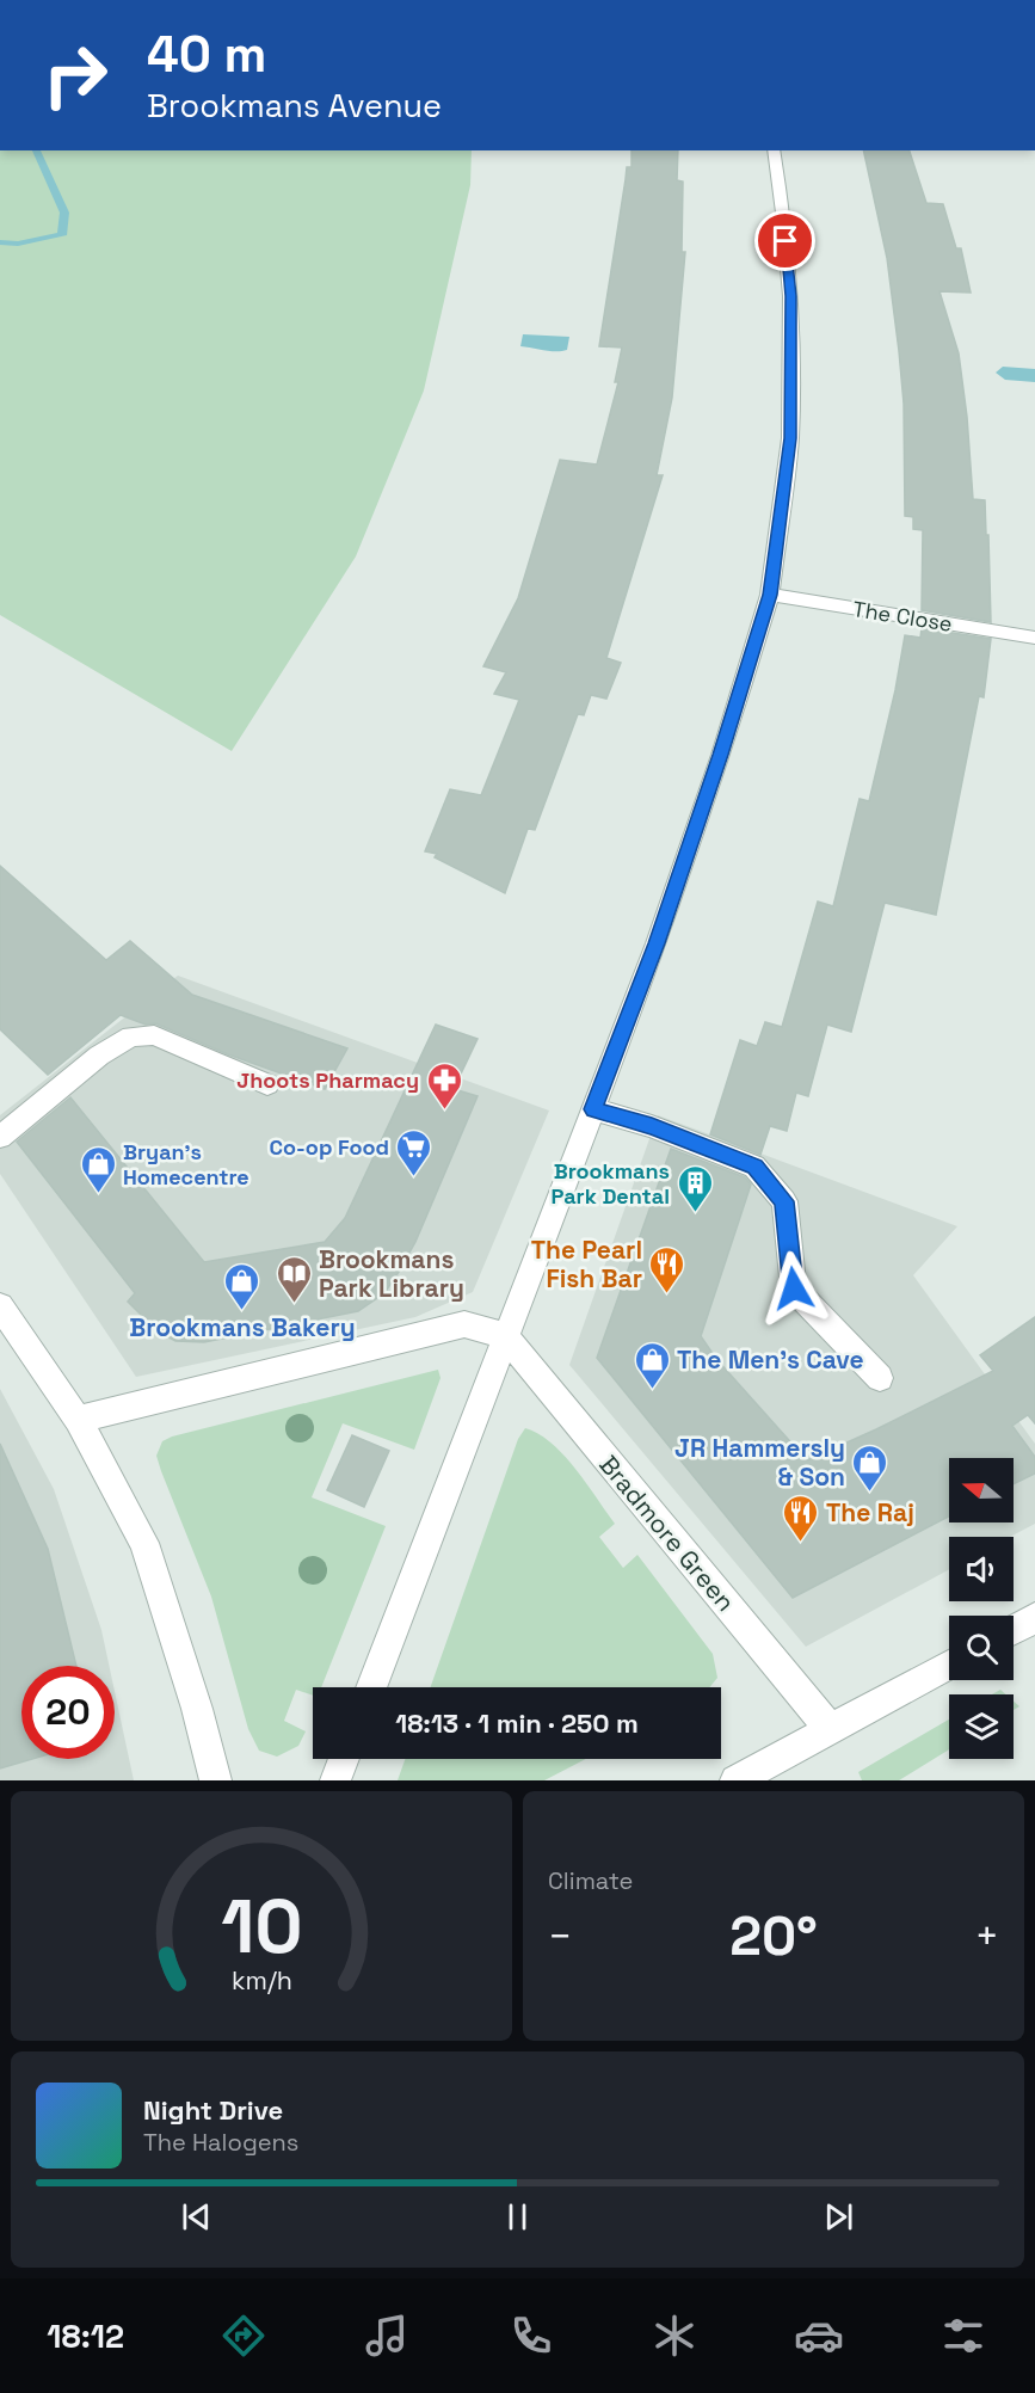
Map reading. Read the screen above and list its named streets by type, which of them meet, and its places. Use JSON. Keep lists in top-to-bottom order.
{
  "streets": {
    "street": ["The Close", "Bradmore Green"]
  },
  "places": {
    "pharmacy": ["Jhoots Pharmacy"],
    "supermarket": ["Co-op Food"],
    "shop": [
      "Bryan's Homecentre",
      "Brookmans Bakery",
      "The Men's Cave",
      "JR Hammersly & Son"
    ],
    "building": ["Brookmans Park Dental"],
    "restaurant": ["The Pearl Fish Bar", "The Raj"],
    "library": ["Brookmans Park Library"]
  },
  "north": "left",
  "page": {
    "turn": ["40 m", "Brookmans Avenue"],
    "limit": "20",
    "trip": "18:13 · 1 min · 250 m",
    "tile": "Climate",
    "heat": ["−", "20°", "+"],
    "song": ["Night Drive", "The Halogens"],
    "tabs": "18:12",
    "gauge": ["10", "km/h"]
  }
}
